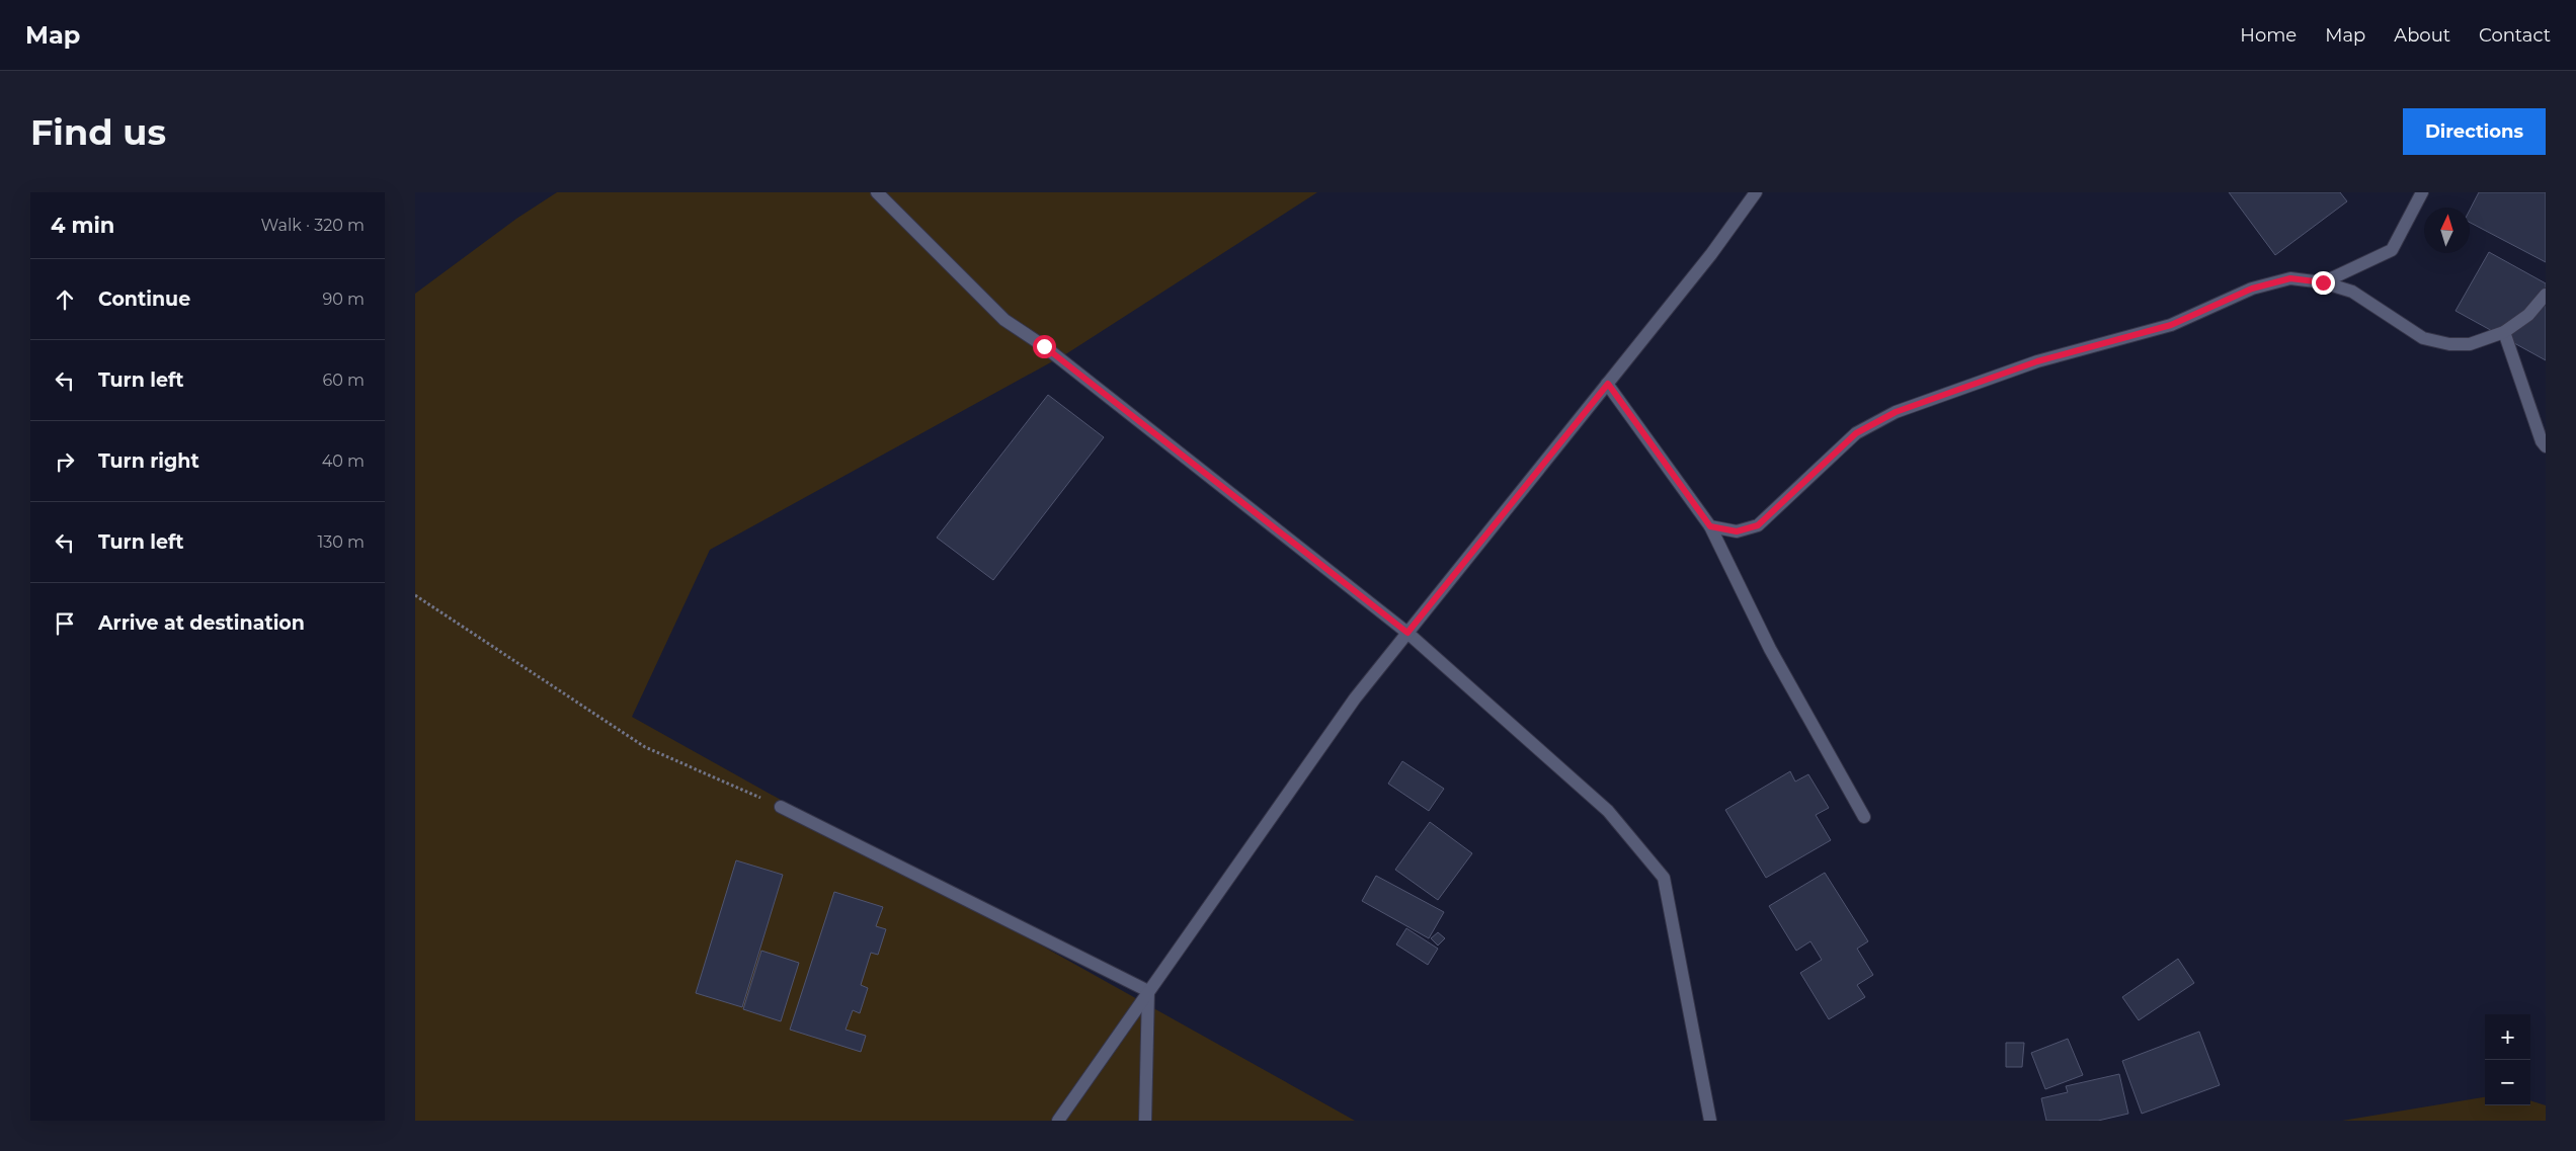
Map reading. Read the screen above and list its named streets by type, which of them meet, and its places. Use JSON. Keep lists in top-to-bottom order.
{
  "north": "top",
  "page": {
    "header": "Map",
    "nav": [
      "Home",
      "Map",
      "About",
      "Contact"
    ],
    "buttons": "Directions",
    "title": "Find us",
    "heading": ["4 min", "Walk · 320 m"],
    "list": [
      ["Continue", "90 m"],
      ["Turn left", "60 m"],
      ["Turn right", "40 m"],
      ["Turn left", "130 m"],
      "Arrive at destination"
    ],
    "map_buttons": ["+", "−"]
  }
}
